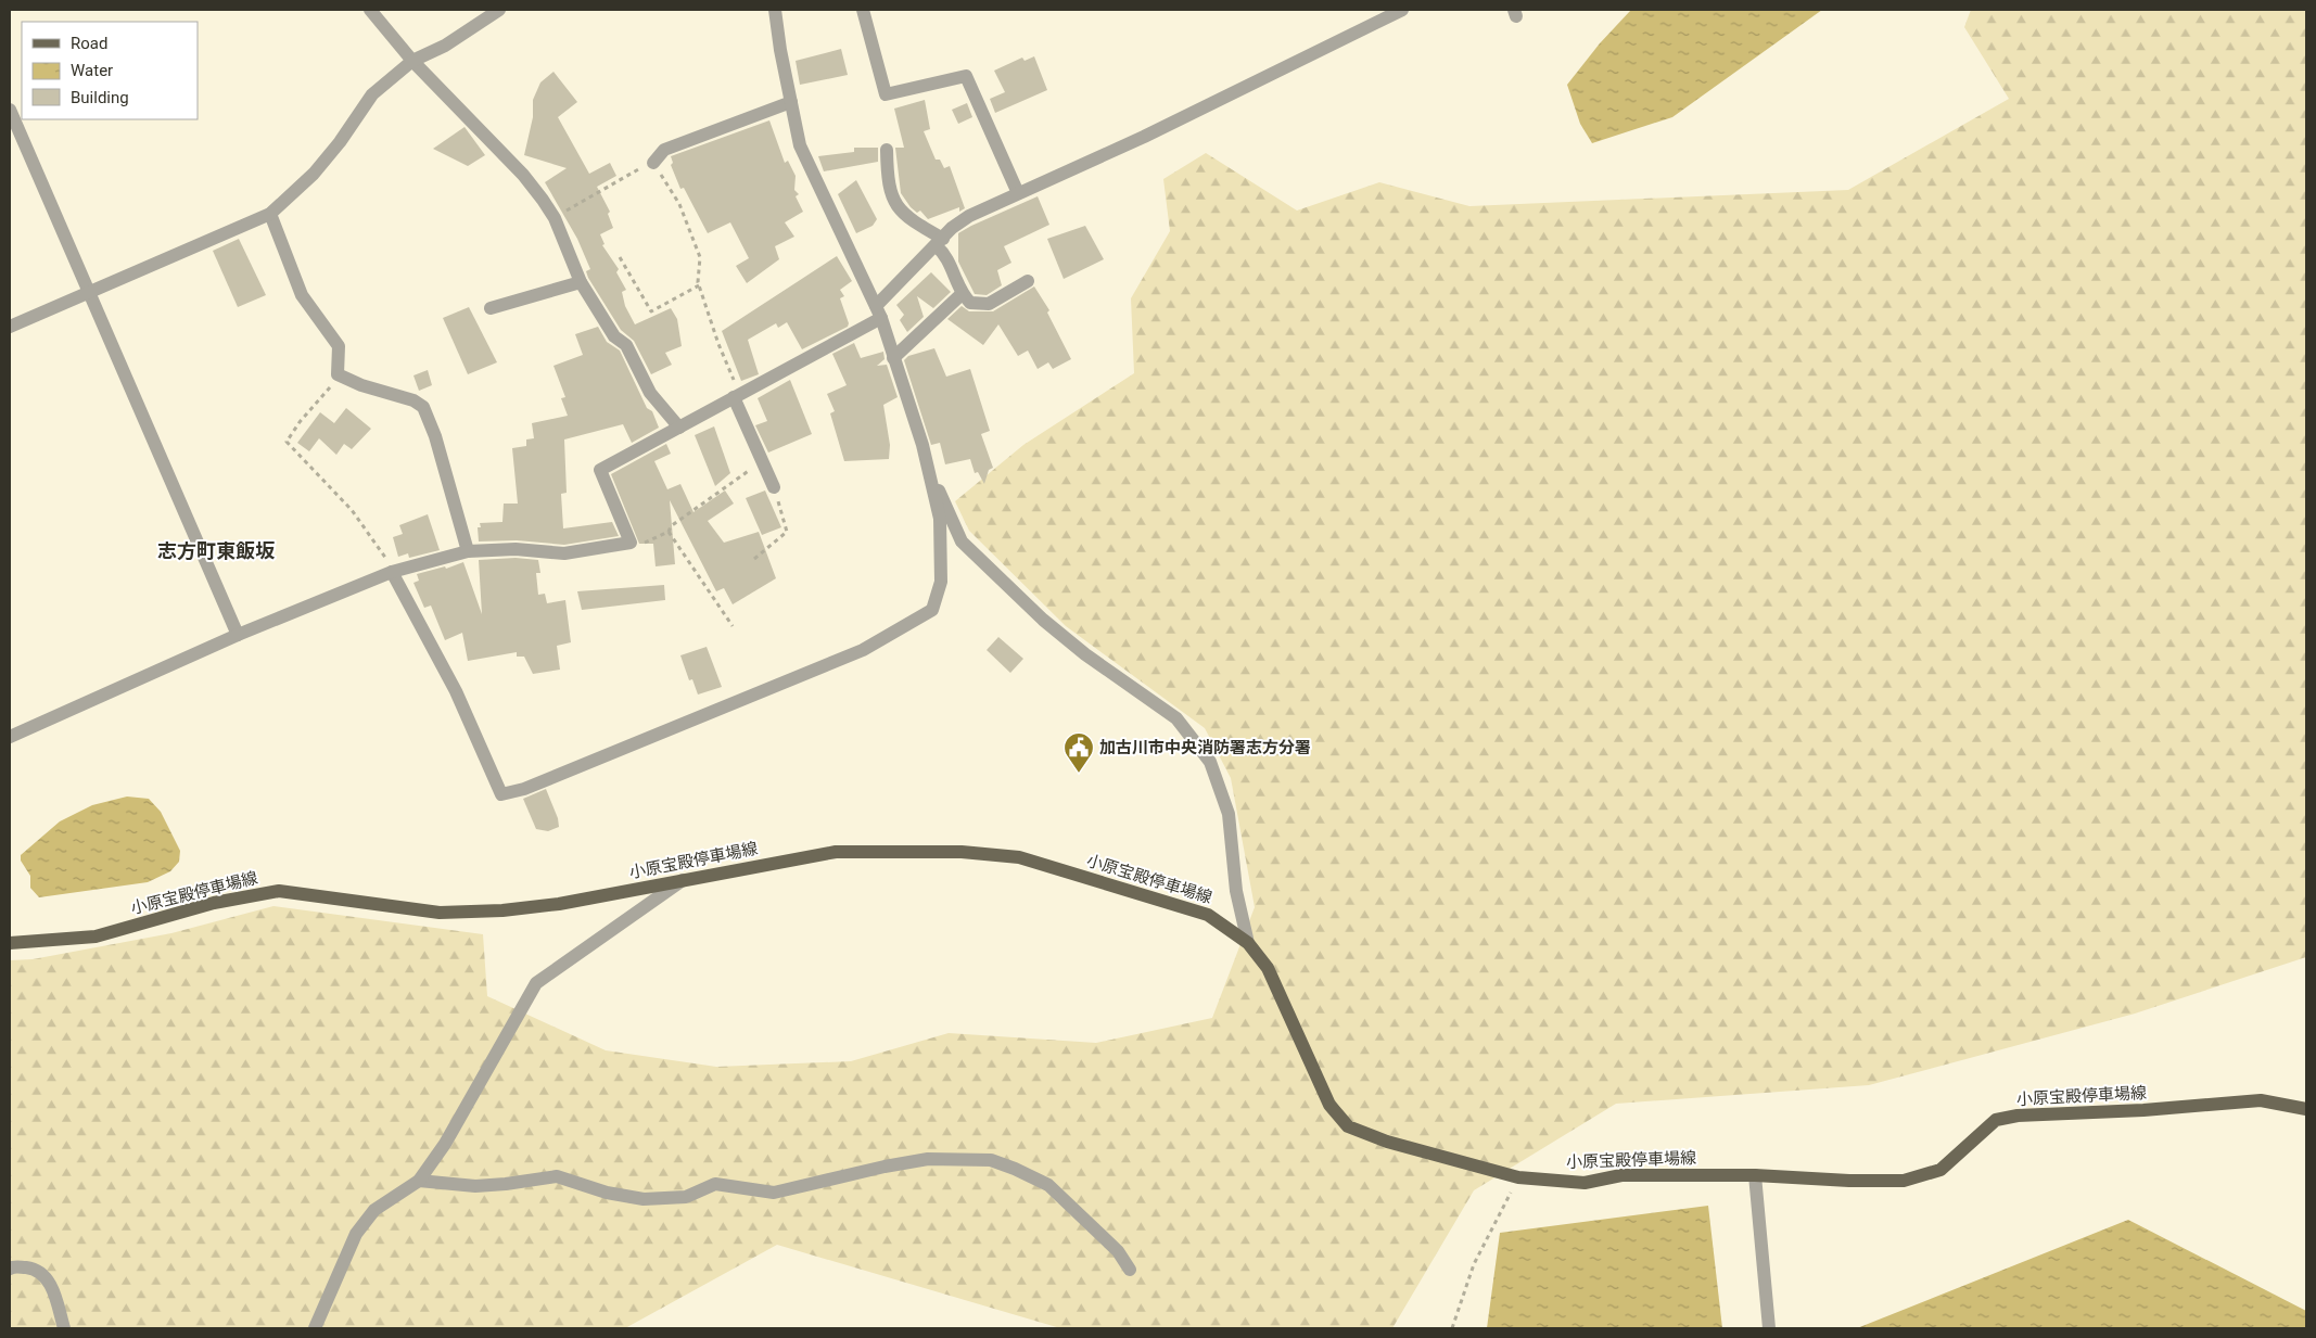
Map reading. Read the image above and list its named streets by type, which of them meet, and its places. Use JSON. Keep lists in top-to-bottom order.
{
  "streets": {
    "main road": ["小原宝殿停車場線"]
  },
  "districts": ["志方町東飯坂"],
  "places": {
    "public building": ["加古川市中央消防署志方分署"]
  },
  "legend": ["Road", "Water", "Building"]
}
